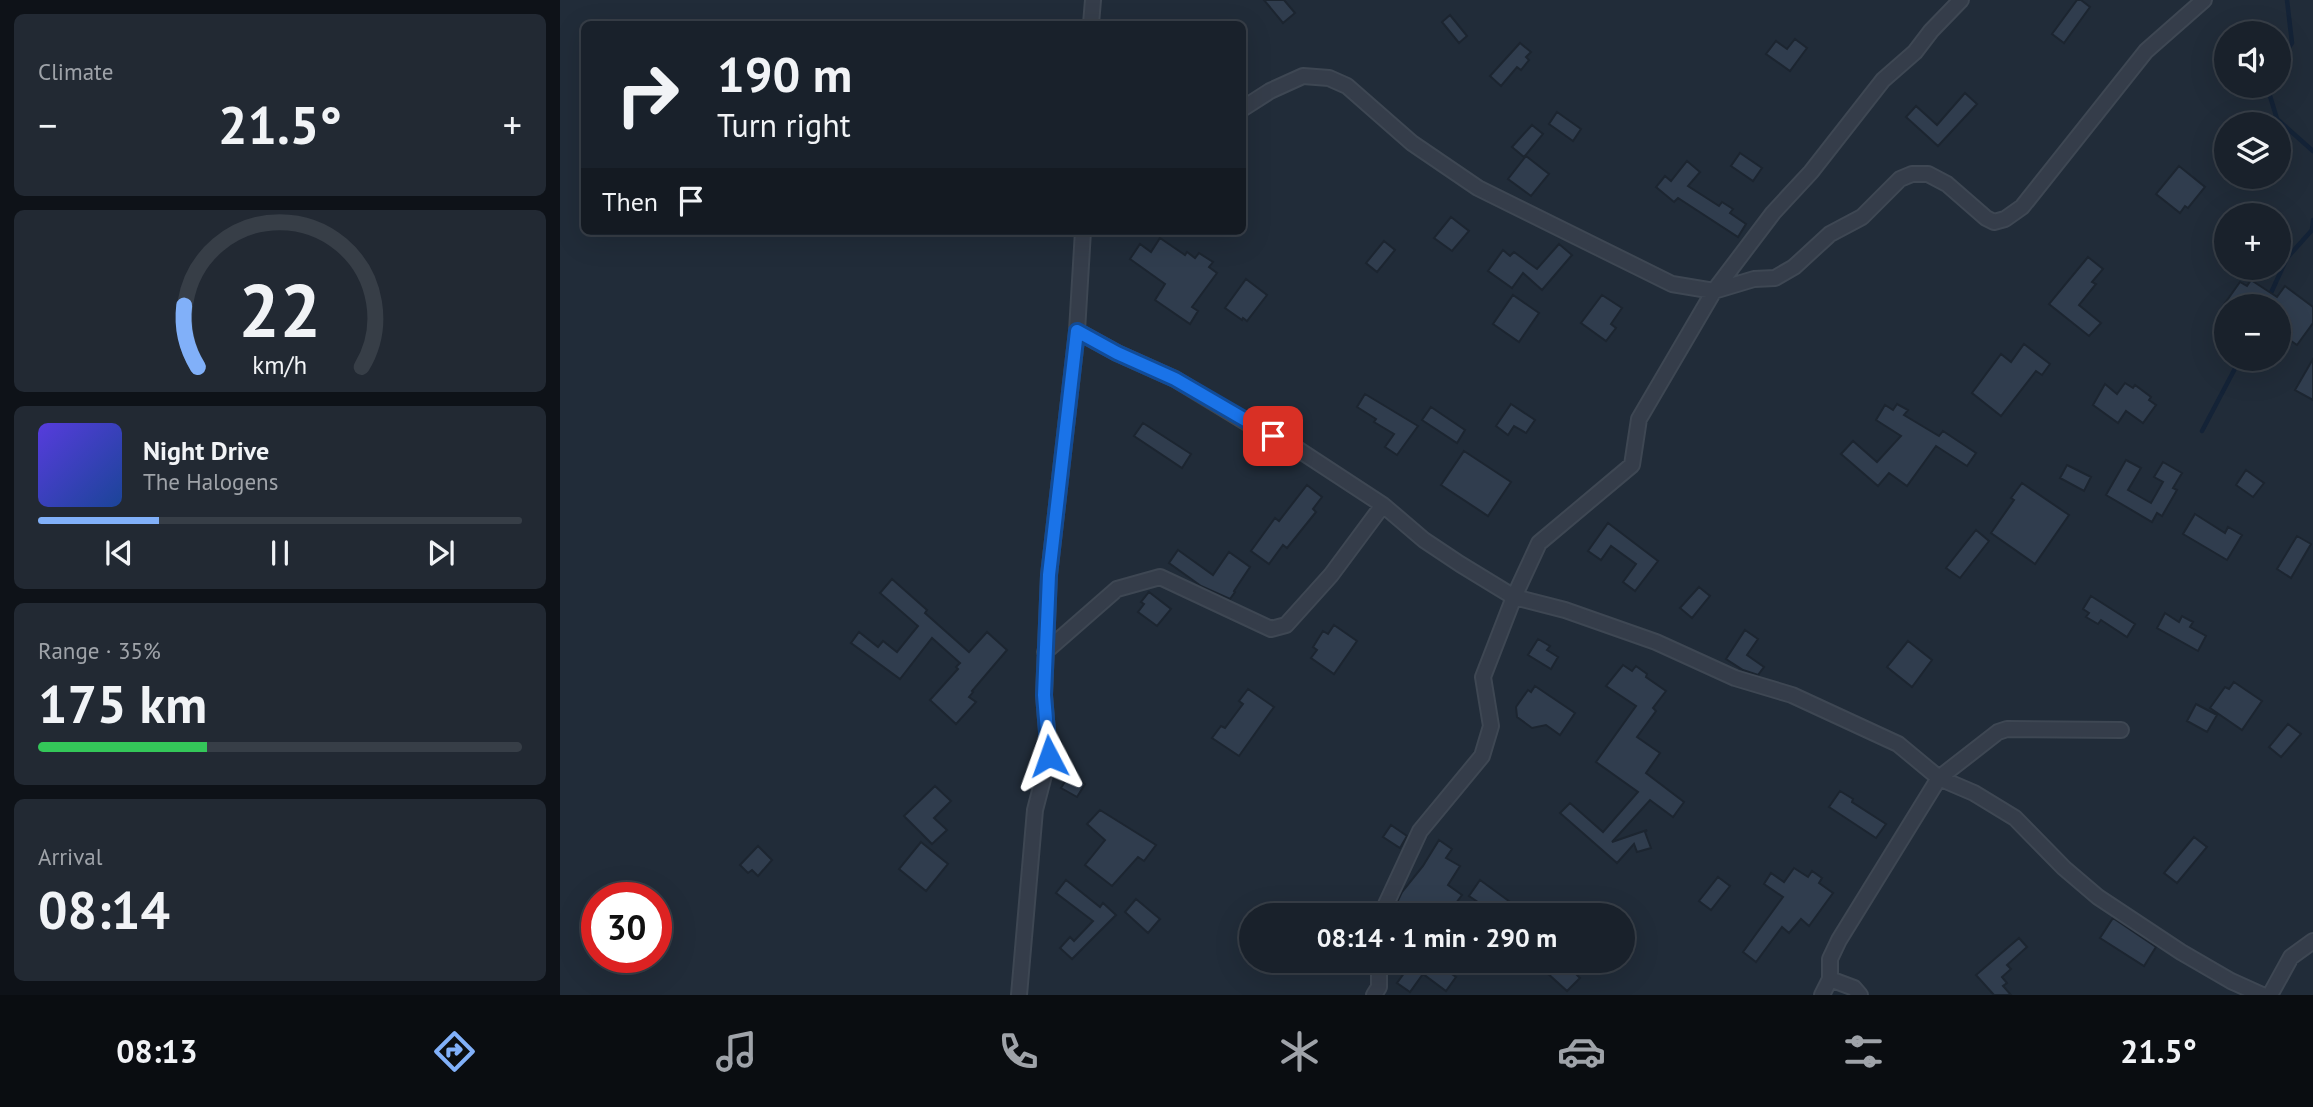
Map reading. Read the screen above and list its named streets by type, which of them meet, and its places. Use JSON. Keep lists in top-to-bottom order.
{
  "page": {
    "tile": [
      "Climate",
      ["Range · 35%", "175 km"],
      ["Arrival", "08:14"]
    ],
    "map_buttons": ["+", "−"],
    "turn": ["190 m", "Turn right"],
    "heat": ["−", "21.5°", "+"],
    "then": "Then",
    "song": ["Night Drive", "The Halogens"],
    "limit": "30",
    "trip": "08:14 · 1 min · 290 m",
    "tabs": ["08:13", "21.5°"],
    "gauge": ["22", "km/h"]
  }
}
